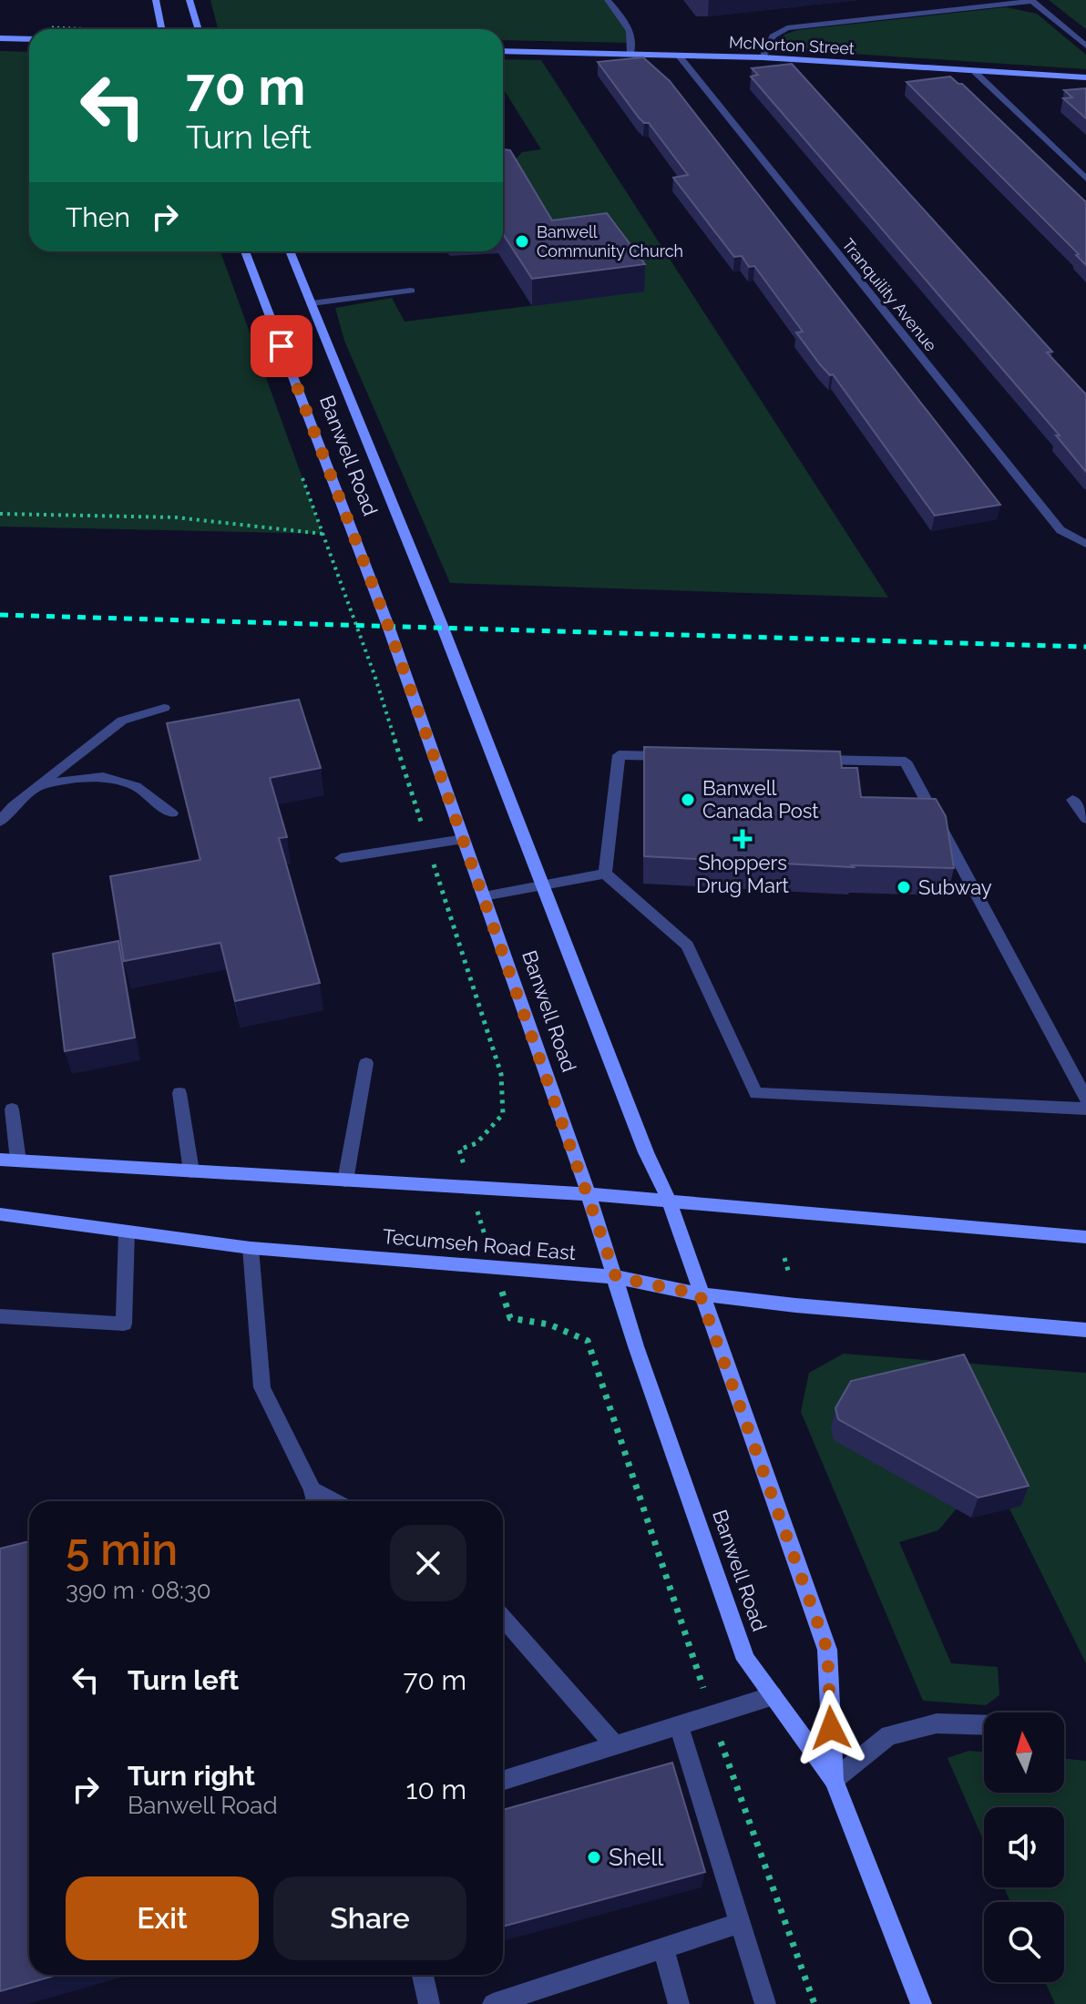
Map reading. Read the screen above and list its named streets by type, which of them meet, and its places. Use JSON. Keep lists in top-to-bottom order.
{
  "streets": {
    "main road": ["McNorton Street", "Banwell Road", "Tecumseh Road East"],
    "street": ["Tranquility Avenue"]
  },
  "crossings": [
    ["McNorton Street", "Tranquility Avenue"],
    ["Banwell Road", "Tecumseh Road East"]
  ],
  "places": {
    "other": [
      "Banwell Community Church",
      "Banwell Canada Post",
      "Subway",
      "Shell"
    ],
    "health": ["Shoppers Drug Mart"]
  },
  "north": "top",
  "page": {
    "turn": ["70 m", "Turn left"],
    "then": "Then",
    "heading": ["5 min", "390 m · 08:30"],
    "list": [
      {
        "name": "Turn left",
        "value": "70 m"
      },
      {
        "name": "Turn right",
        "note": "Banwell Road",
        "value": "10 m"
      }
    ],
    "buttons": ["Exit", "Share"]
  }
}
